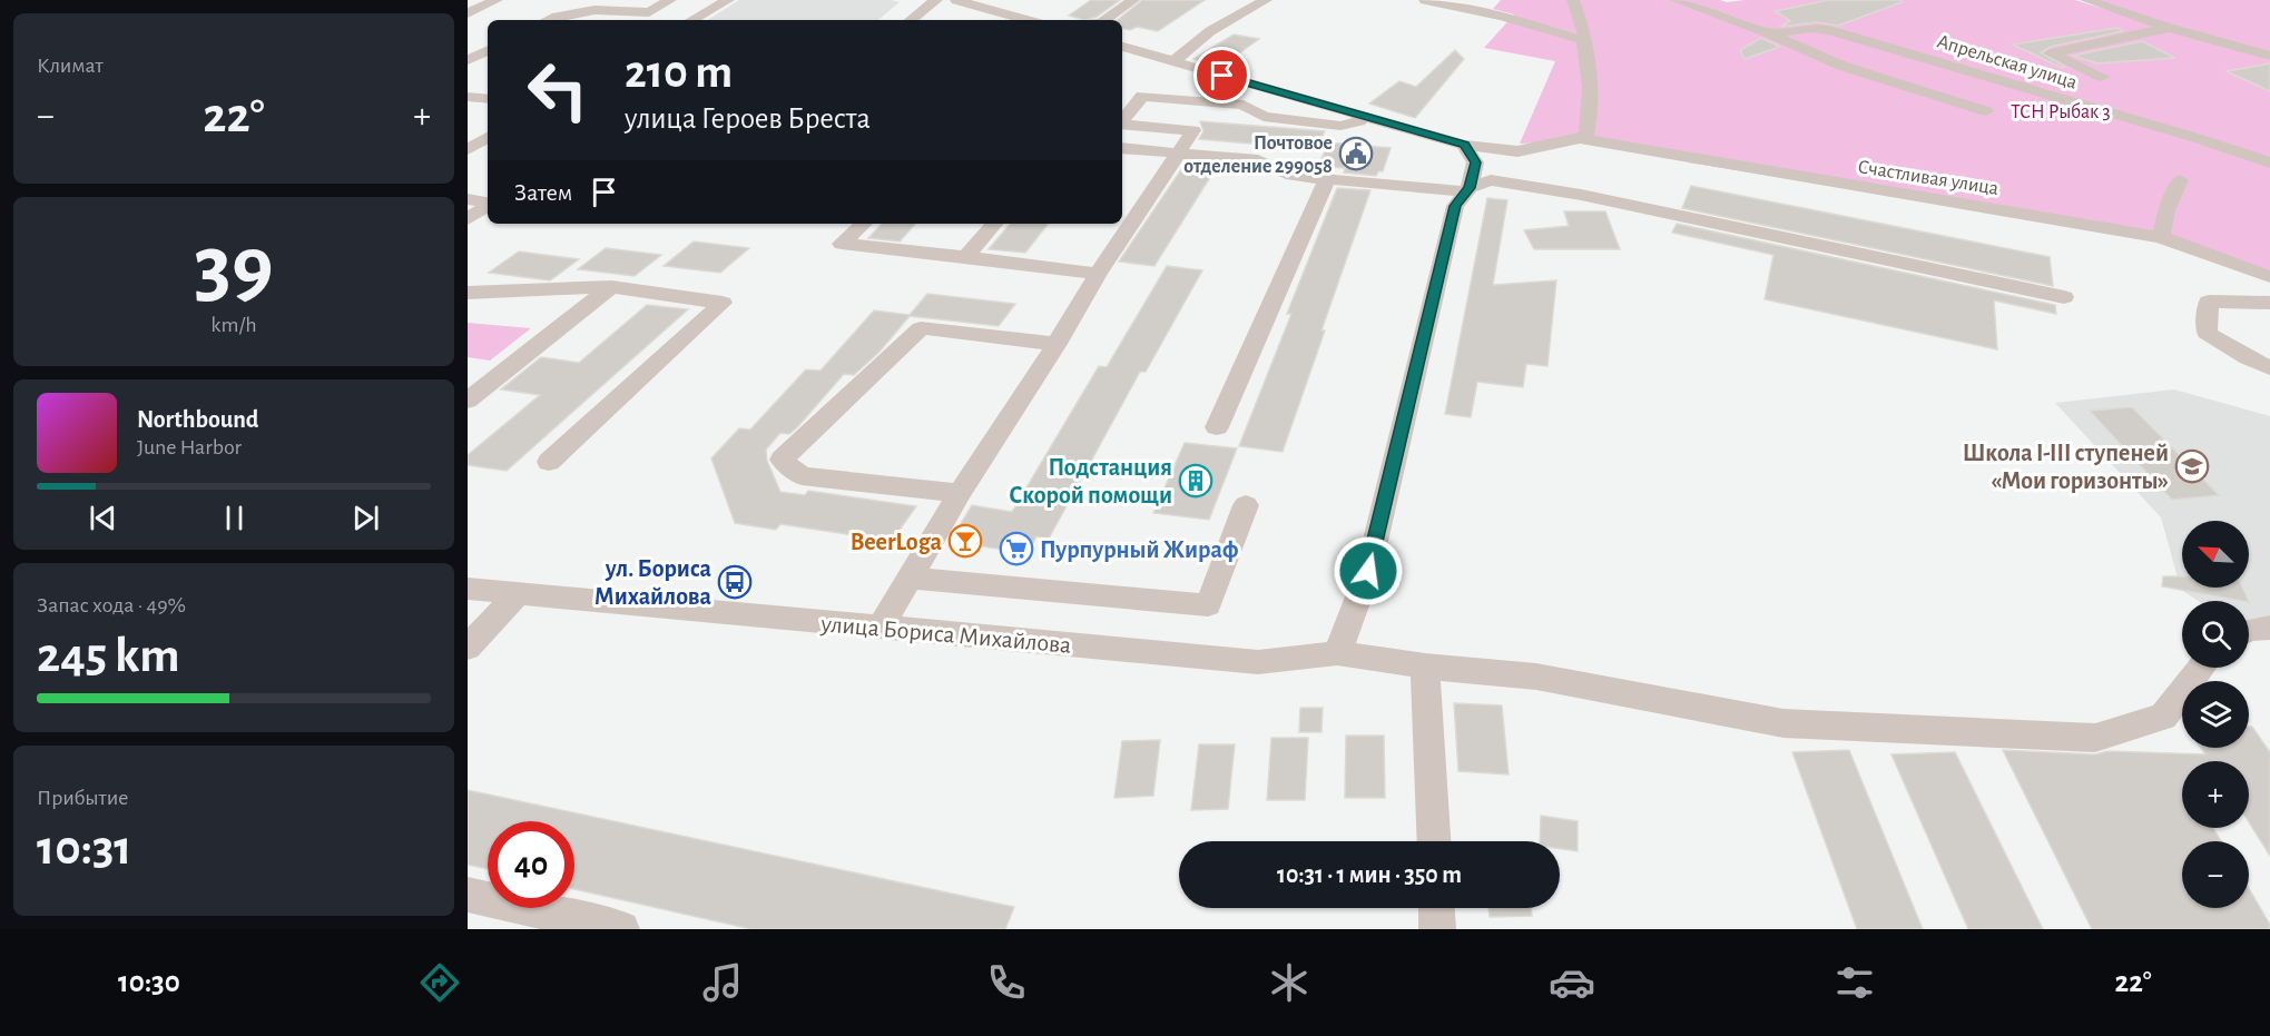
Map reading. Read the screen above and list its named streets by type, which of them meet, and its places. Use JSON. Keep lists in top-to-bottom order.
{
  "streets": {
    "street": ["Апрельская улица", "Счастливая улица", "улица Бориса Михайлова"]
  },
  "parks": ["ТСН Рыбак 3"],
  "places": {
    "public building": ["Почтовое отделение 299058"],
    "school or university": ["Школа I-III ступеней «Мои горизонты»"],
    "building": ["Подстанция Скорой помощи"],
    "bar": ["BeerLoga"],
    "supermarket": ["Пурпурный Жираф"],
    "bus stop": ["ул. Бориса Михайлова"]
  },
  "north": "top left",
  "page": {
    "tile": [
      "Климат",
      ["39", "km/h"],
      ["Запас хода · 49%", "245 km"],
      ["Прибытие", "10:31"]
    ],
    "turn": ["210 m", "улица Героев Бреста"],
    "heat": ["−", "22°", "+"],
    "then": "Затем",
    "song": ["Northbound", "June Harbor"],
    "map_buttons": ["+", "−"],
    "limit": "40",
    "trip": "10:31 · 1 мин · 350 m",
    "tabs": ["10:30", "22°"]
  }
}
